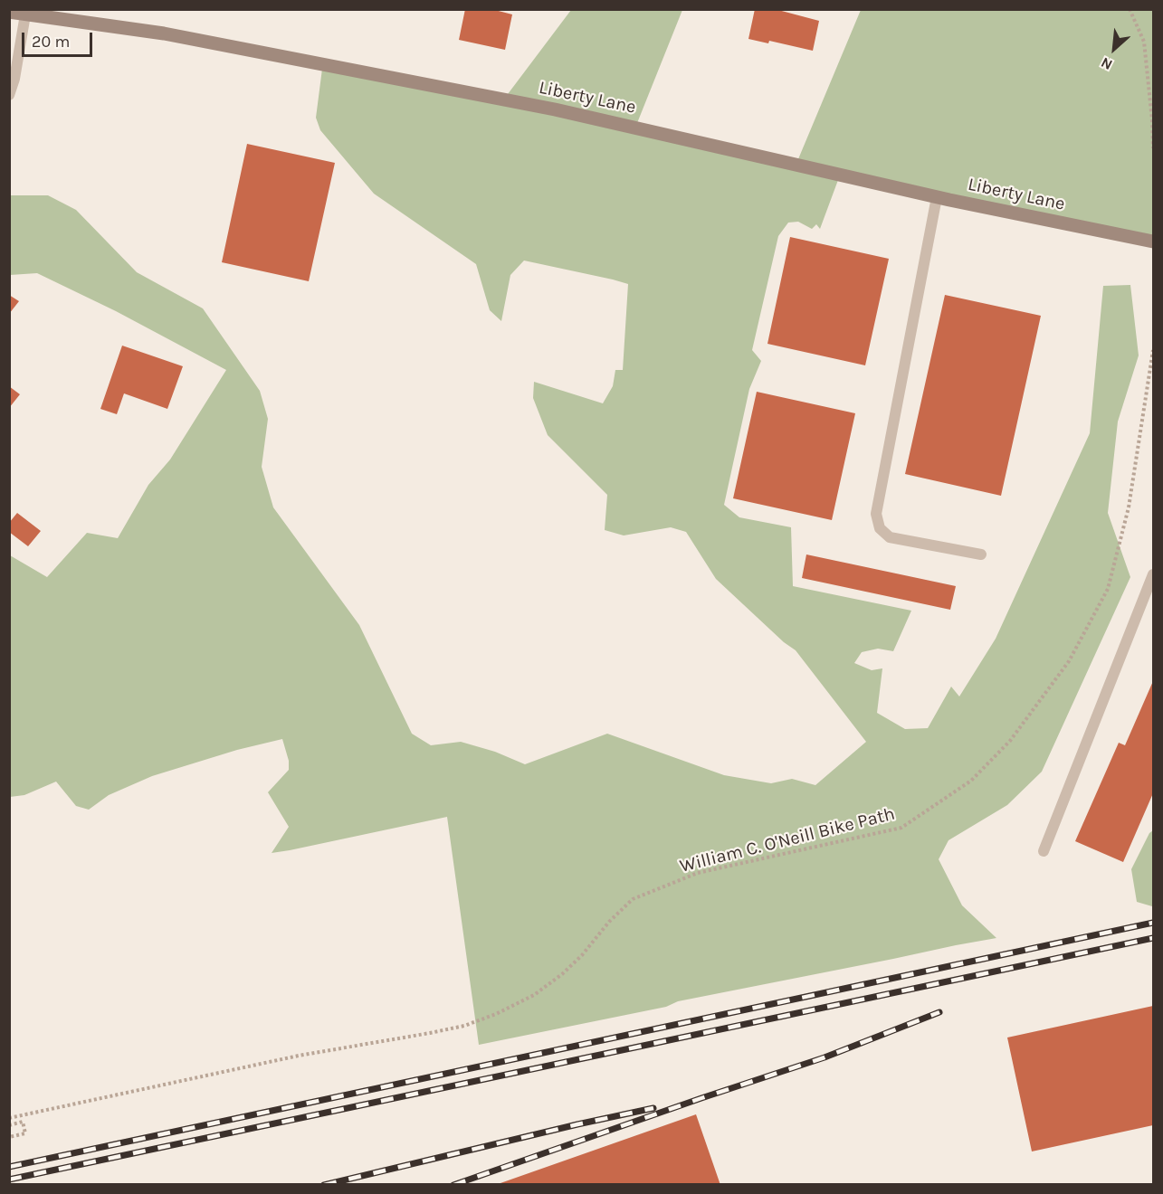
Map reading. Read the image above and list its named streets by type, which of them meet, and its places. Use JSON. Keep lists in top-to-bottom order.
{
  "streets": {
    "street": ["Liberty Lane"],
    "path": ["William C. O'Neill Bike Path"]
  },
  "scale_bar": "20 m",
  "north": "bottom left"
}
